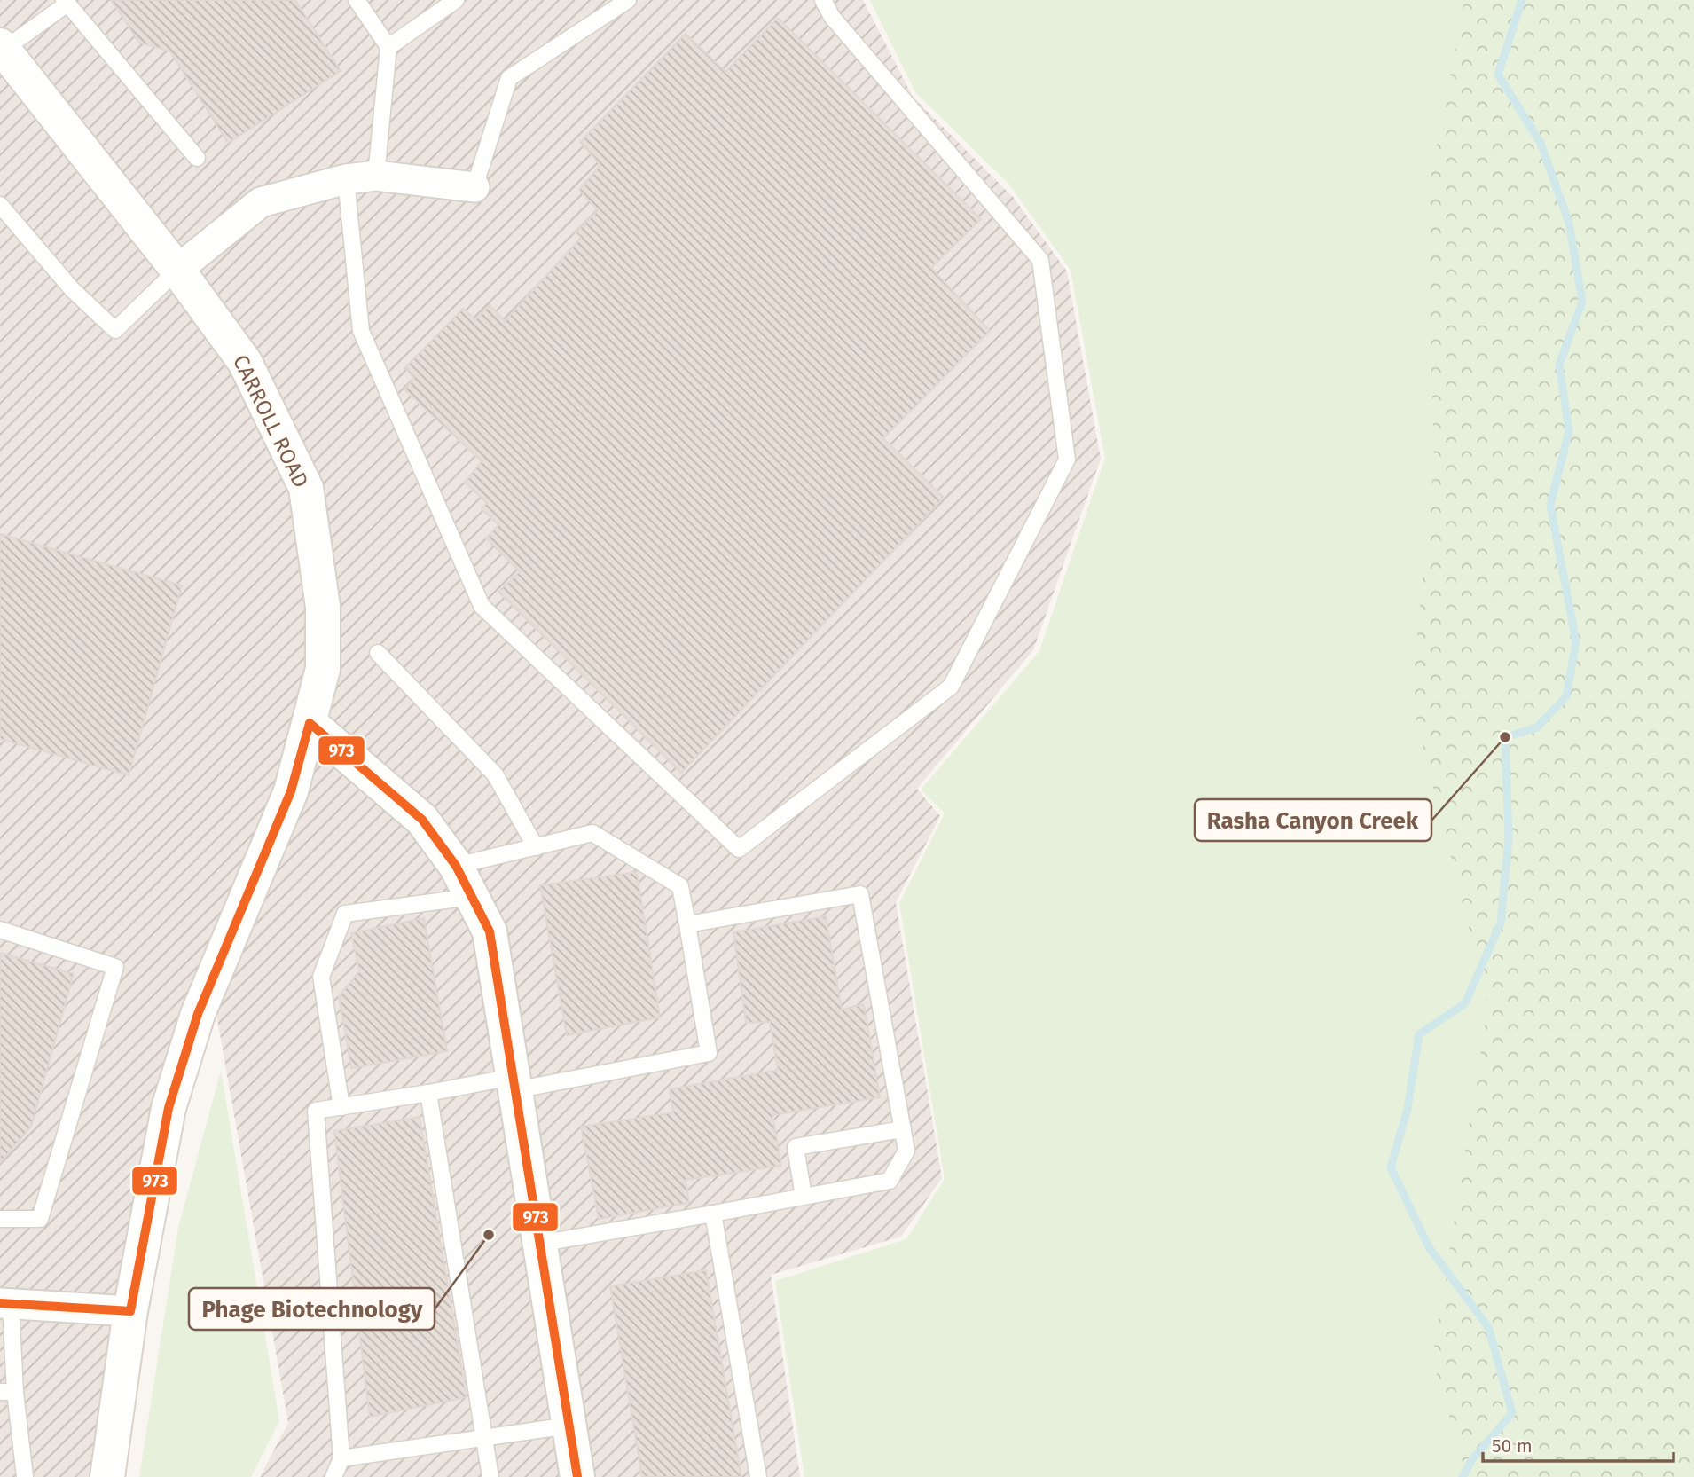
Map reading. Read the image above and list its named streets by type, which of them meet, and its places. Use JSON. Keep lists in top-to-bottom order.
{
  "streets": {
    "main road": ["CARROLL ROAD"]
  },
  "places": ["Rasha Canyon Creek", "Phage Biotechnology"],
  "lines": ["transit line 973"],
  "scale_bar": "50 m"
}
